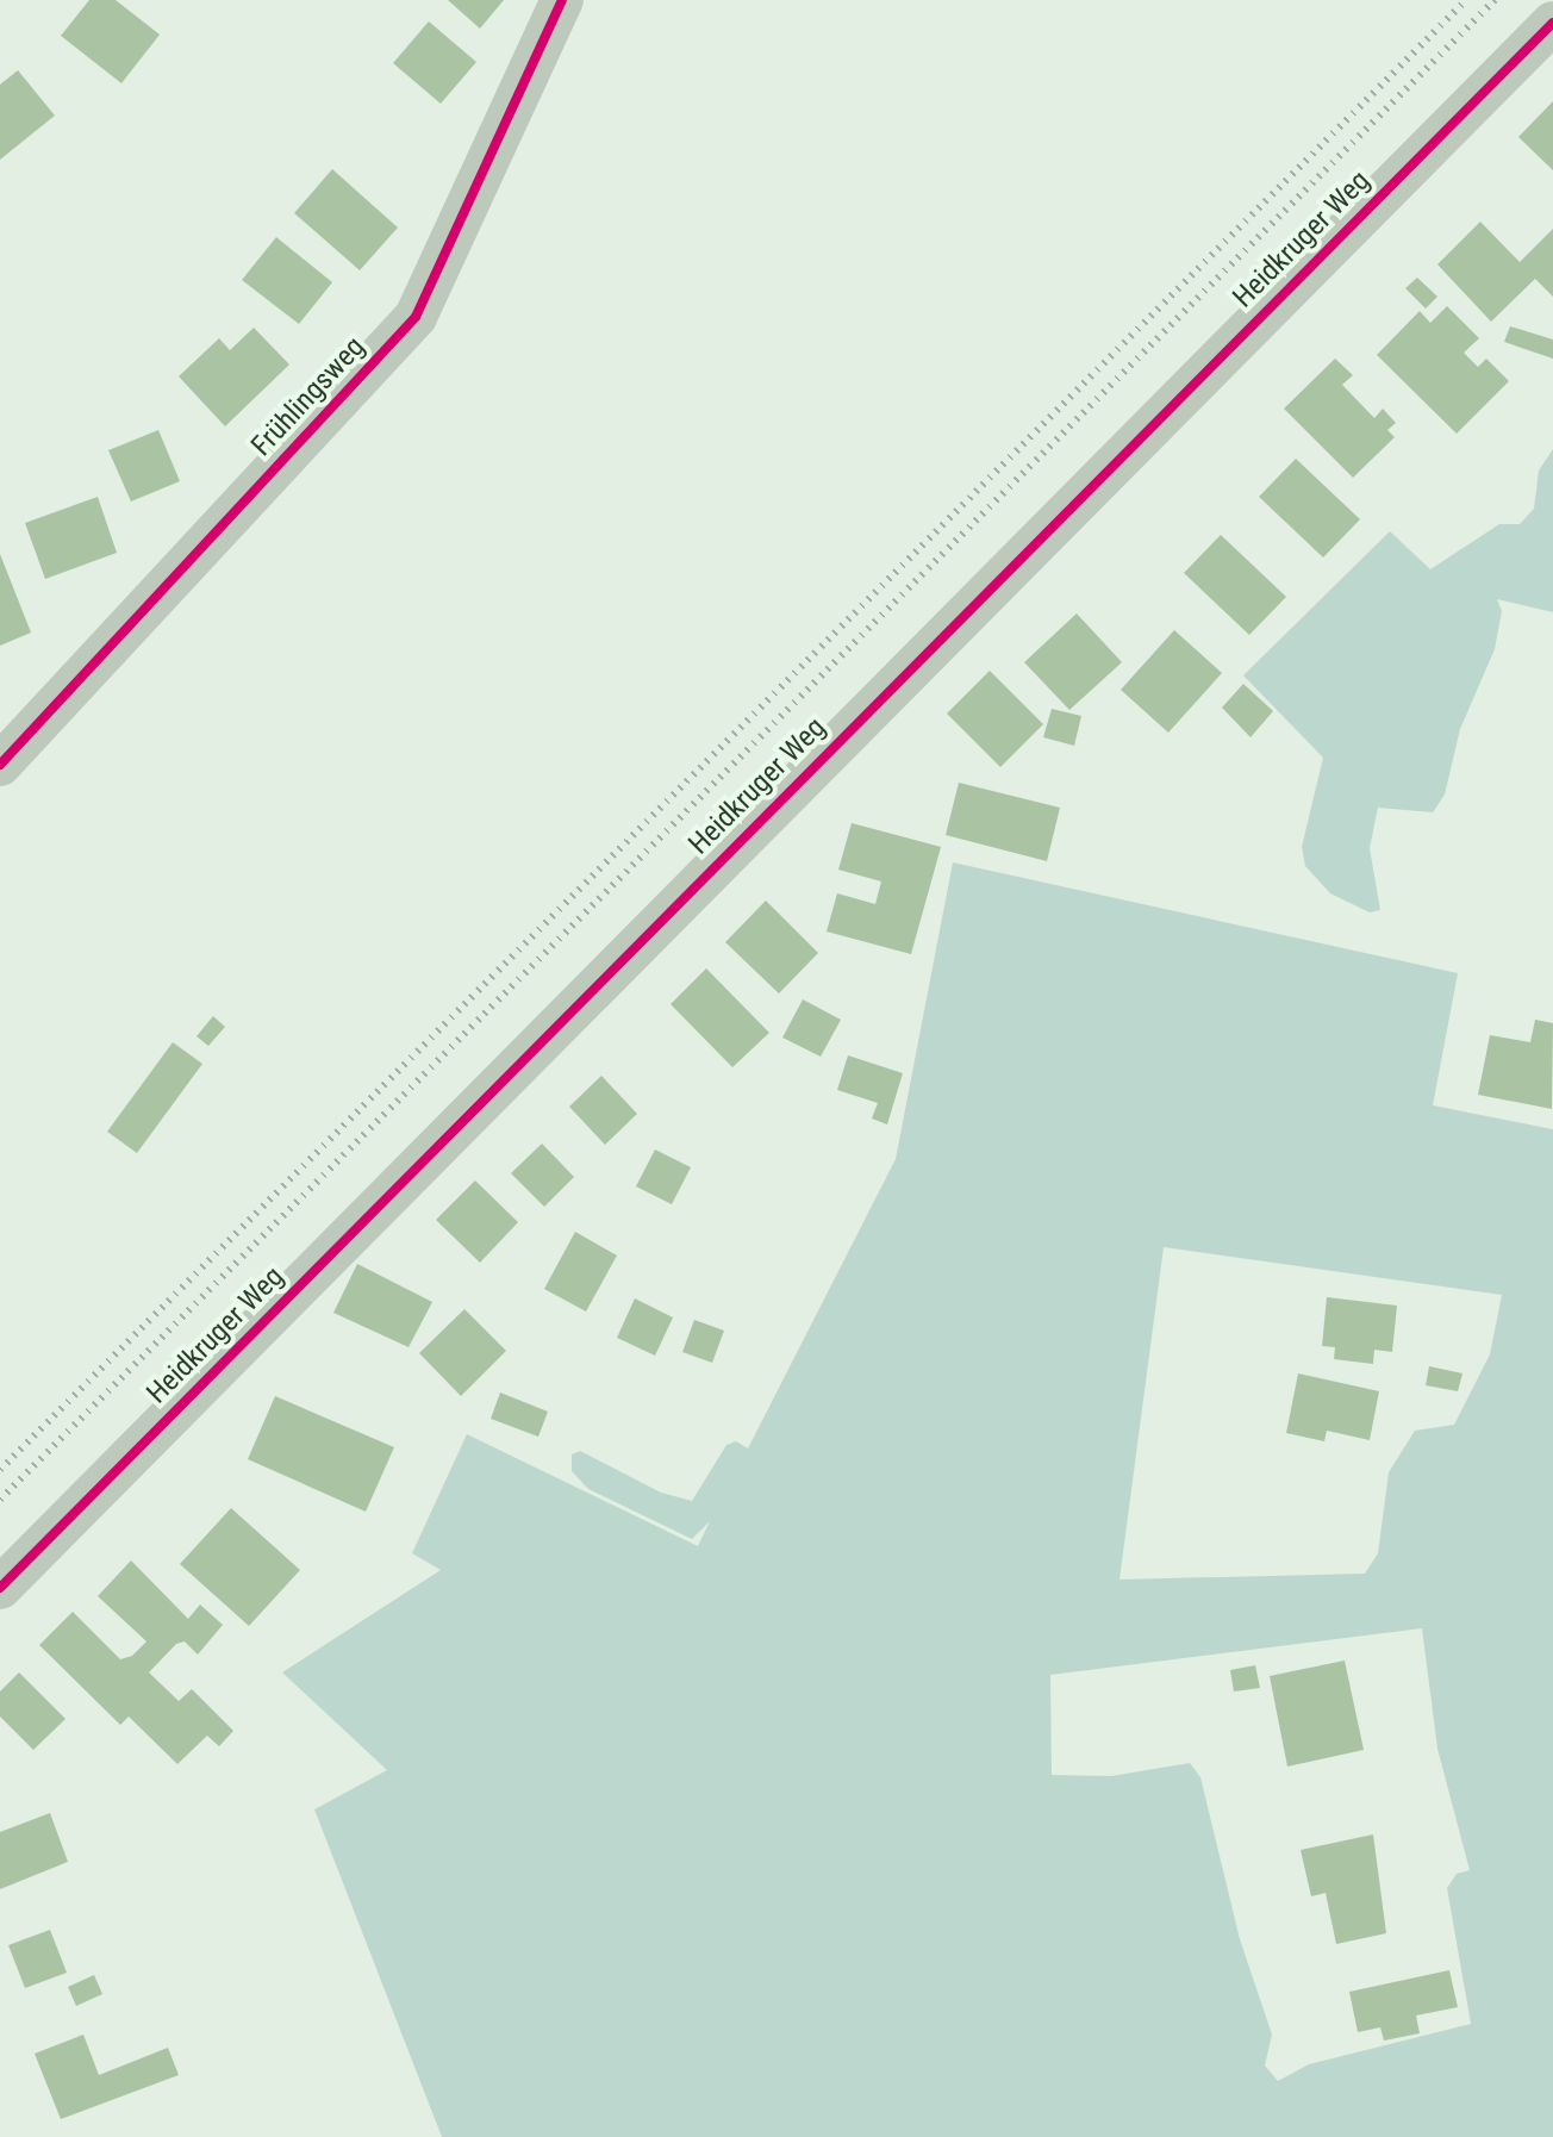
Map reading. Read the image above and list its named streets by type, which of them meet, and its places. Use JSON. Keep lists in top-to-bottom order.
{
  "streets": {
    "street": ["Heidkruger Weg", "Frühlingsweg"]
  }
}
